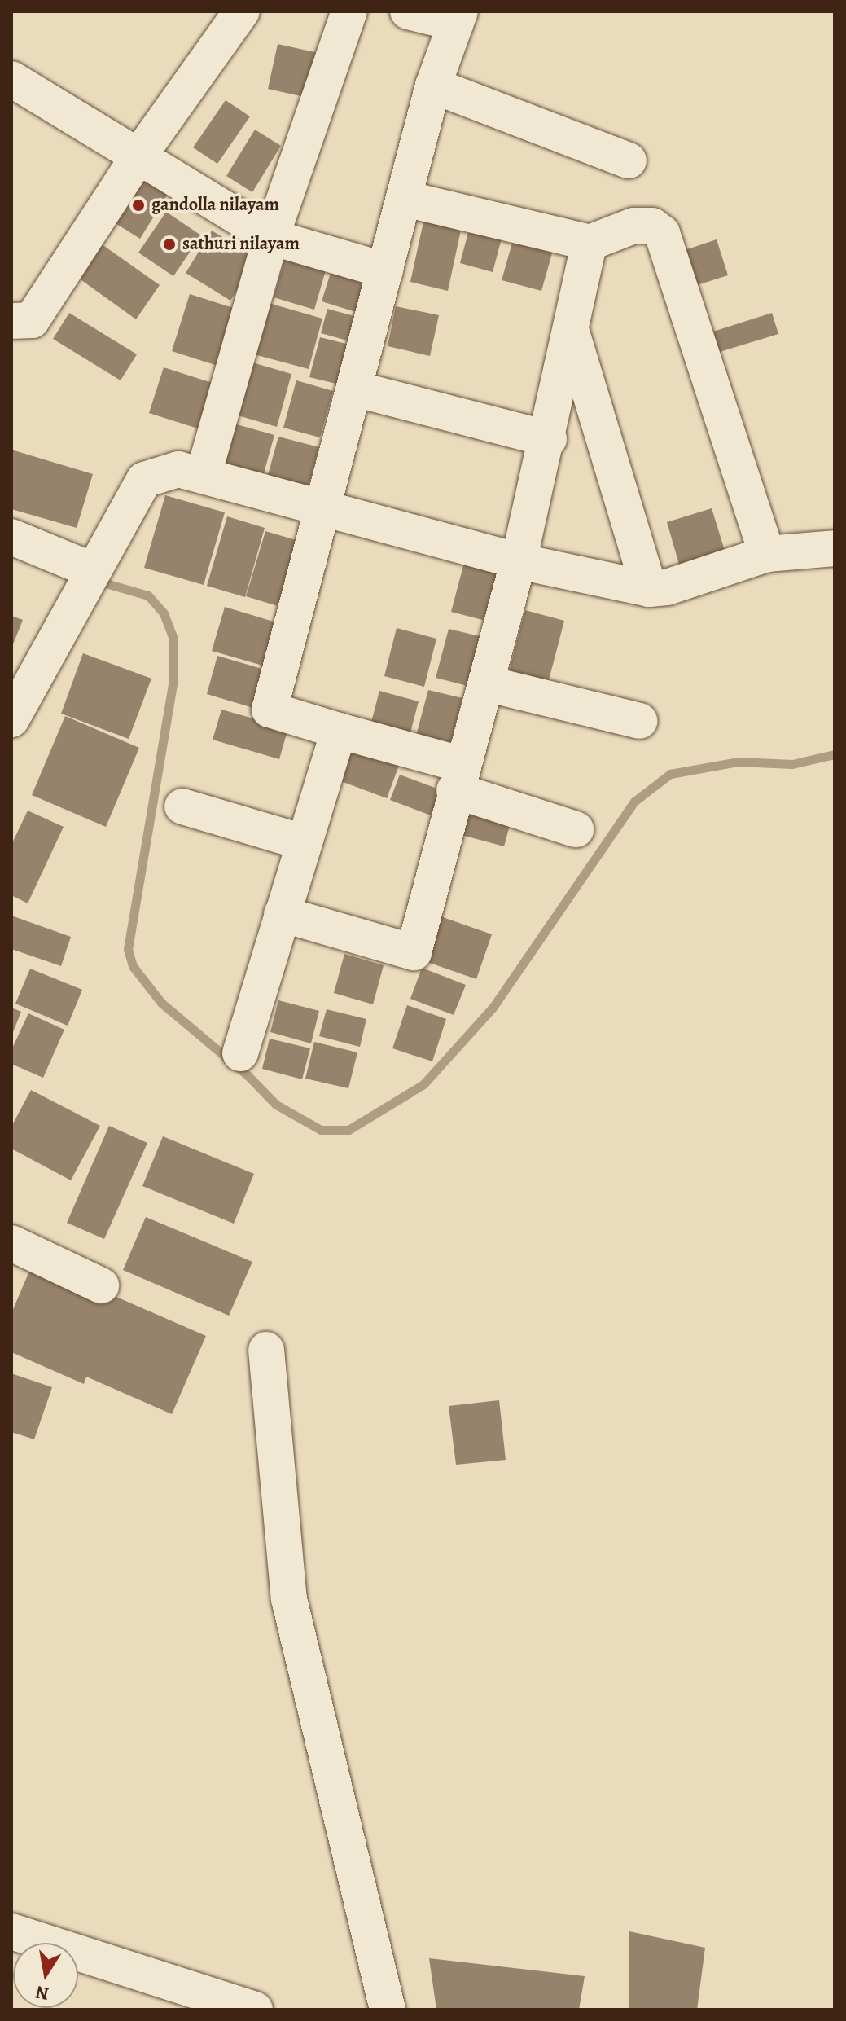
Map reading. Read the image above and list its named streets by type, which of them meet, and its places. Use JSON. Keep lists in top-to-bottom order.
{
  "places": ["gandolla nilayam", "sathuri nilayam"],
  "north": "bottom"
}
